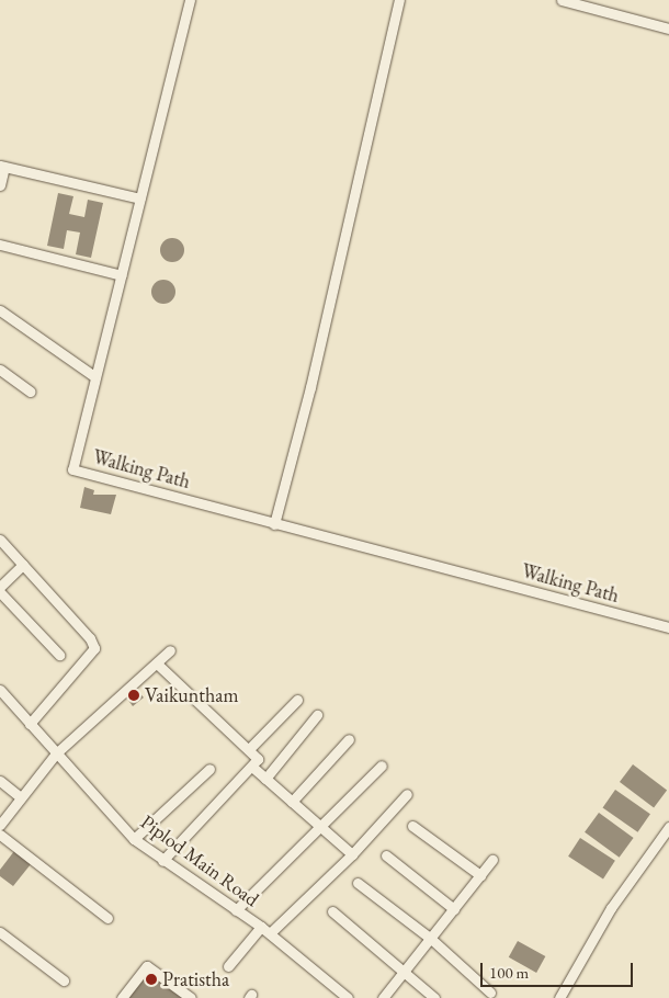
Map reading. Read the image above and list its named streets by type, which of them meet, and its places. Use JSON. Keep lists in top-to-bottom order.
{
  "streets": {
    "street": ["Walking Path", "Piplod Main Road"]
  },
  "places": ["Vaikuntham", "Pratistha"],
  "scale_bar": "100 m"
}
